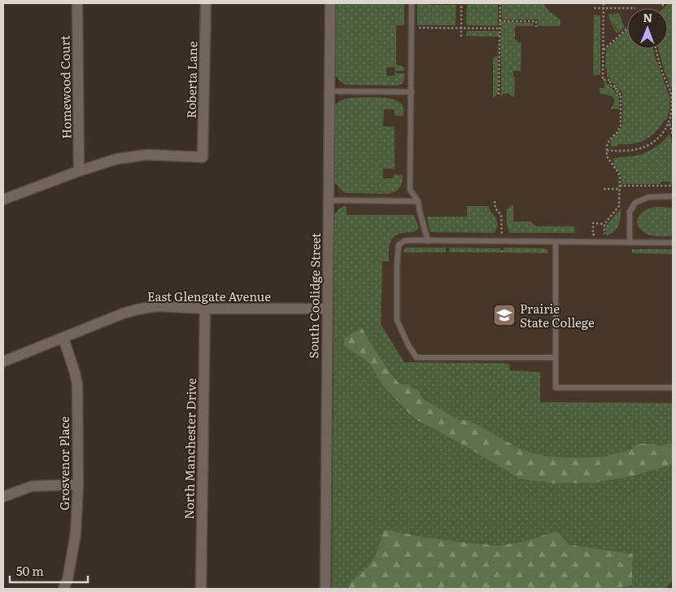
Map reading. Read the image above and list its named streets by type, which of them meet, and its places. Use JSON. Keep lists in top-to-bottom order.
{
  "streets": {
    "street": [
      "Roberta Lane",
      "Homewood Court",
      "East Glengate Avenue",
      "South Coolidge Street",
      "North Manchester Drive",
      "Grosvenor Place"
    ]
  },
  "crossings": [
    ["Roberta Lane", "Homewood Court"],
    ["East Glengate Avenue", "South Coolidge Street"],
    ["East Glengate Avenue", "North Manchester Drive"],
    ["East Glengate Avenue", "Grosvenor Place"]
  ],
  "places": {
    "school or university": ["Prairie State College"]
  },
  "scale_bar": "50 m",
  "north": "top"
}
